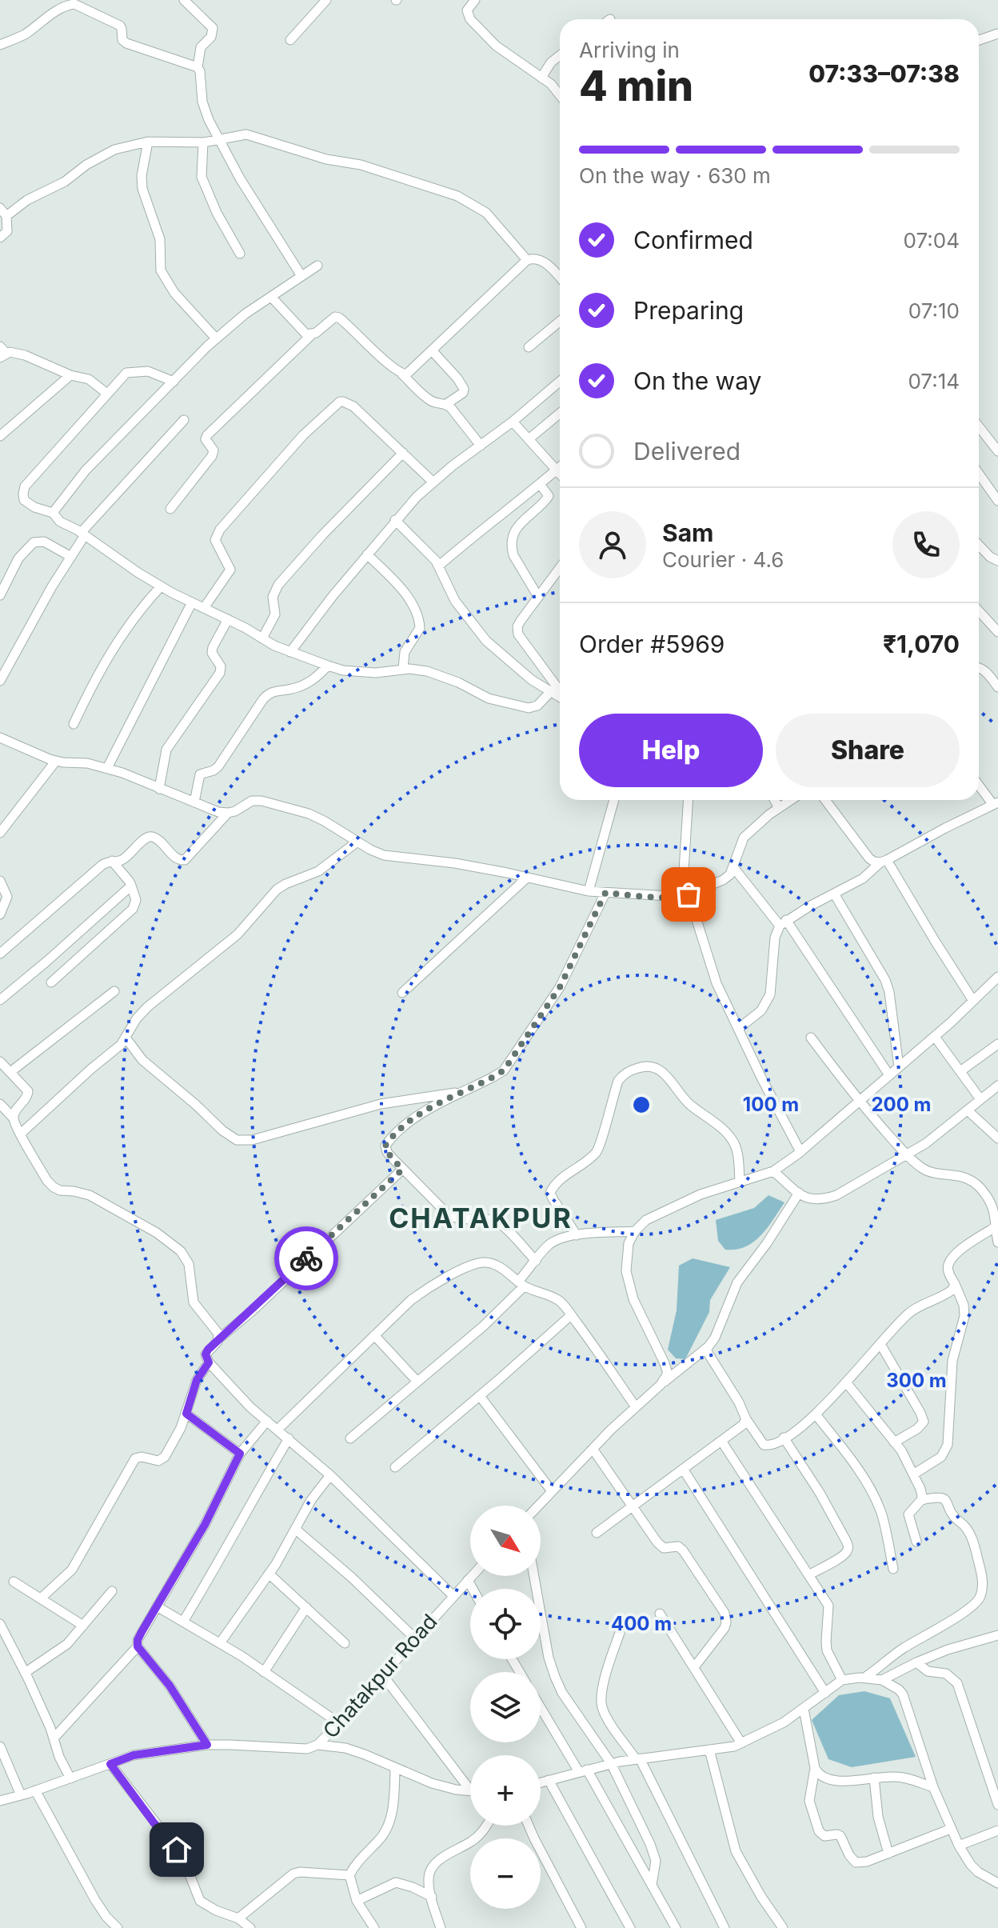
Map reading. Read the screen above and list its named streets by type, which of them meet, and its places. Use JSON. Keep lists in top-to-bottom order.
{
  "streets": {
    "street": ["Chatakpur Road"]
  },
  "districts": ["CHATAKPUR"],
  "north": "bottom right",
  "page": {
    "heading": ["4 min", "Arriving in", "07:33–07:38"],
    "panel": [
      "Sam",
      "Courier · 4.6",
      "Order #5969",
      "₹1,070"
    ],
    "bar": "On the way · 630 m",
    "list": [
      ["Confirmed", "07:04"],
      ["Preparing", "07:10"],
      ["On the way", "07:14"],
      "Delivered"
    ],
    "buttons": ["Help", "Share"],
    "map_buttons": ["+", "−"]
  },
  "rings": [
    "100 m",
    "200 m",
    "300 m",
    "400 m"
  ]
}
